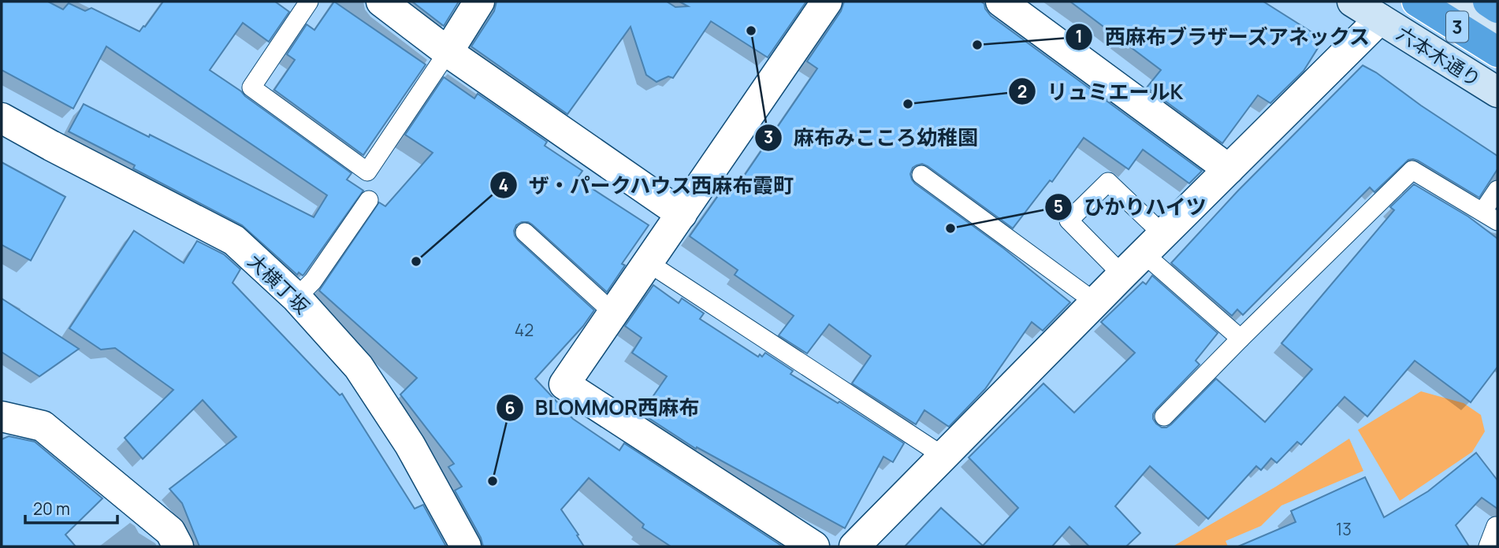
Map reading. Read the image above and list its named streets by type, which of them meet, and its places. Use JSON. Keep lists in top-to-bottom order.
{
  "streets": {
    "highway": ["3"],
    "main road": ["六本木通り"],
    "street": ["大横丁坂"]
  },
  "places": [
    "麻布みこころ幼稚園",
    "西麻布ブラザーズアネックス",
    "リュミエールK",
    "ひかりハイツ",
    "ザ・パークハウス西麻布霞町",
    "BLOMMOR西麻布"
  ],
  "house_numbers": ["42", "13"],
  "scale_bar": "20 m"
}
